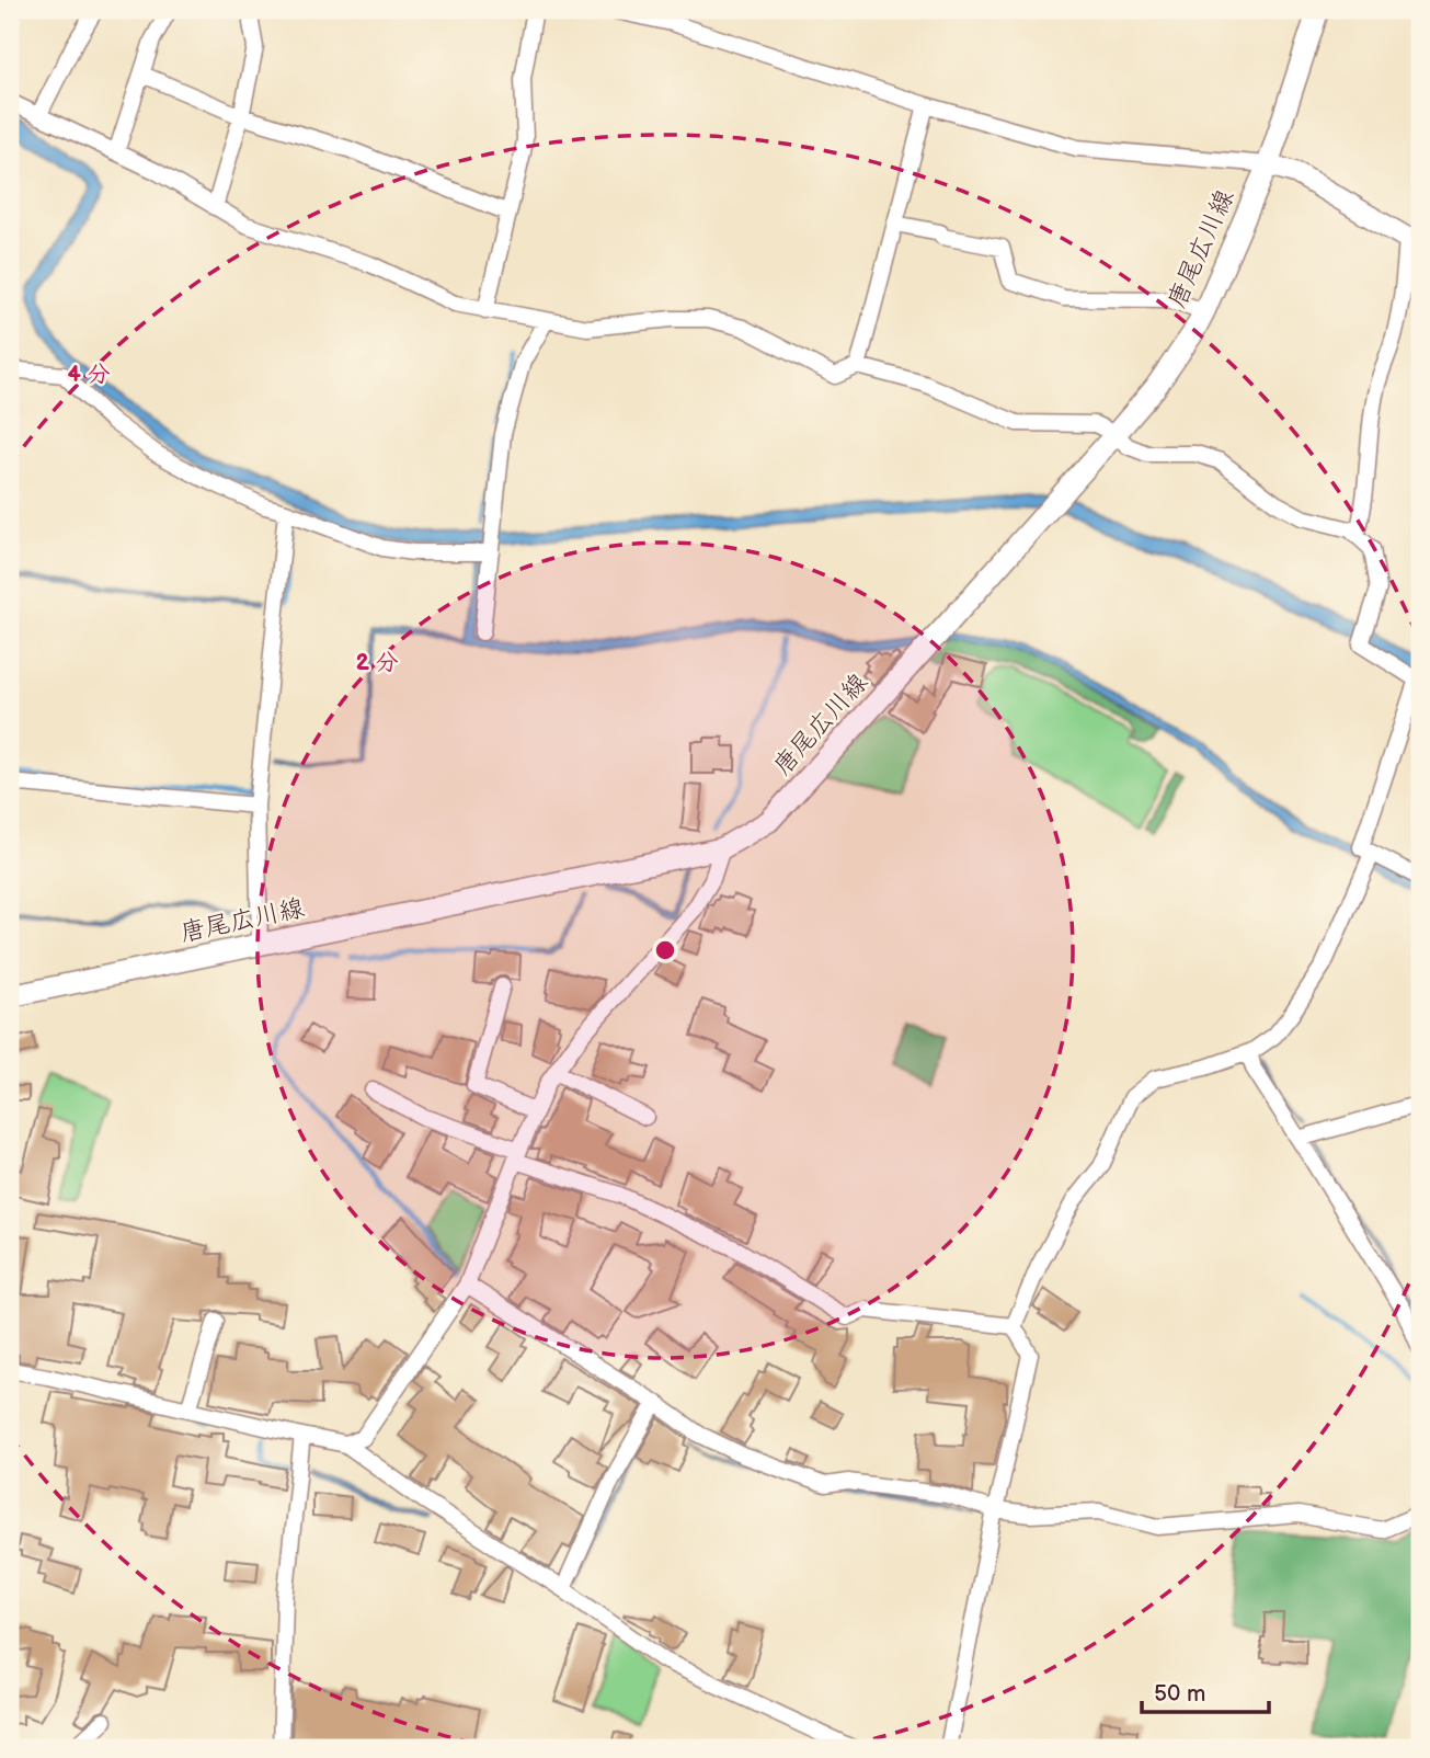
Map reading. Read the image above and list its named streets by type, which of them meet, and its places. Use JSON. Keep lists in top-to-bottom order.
{
  "streets": {
    "main road": ["唐尾広川線"]
  },
  "scale_bar": "50 m",
  "rings": ["4 分", "2 分"]
}
